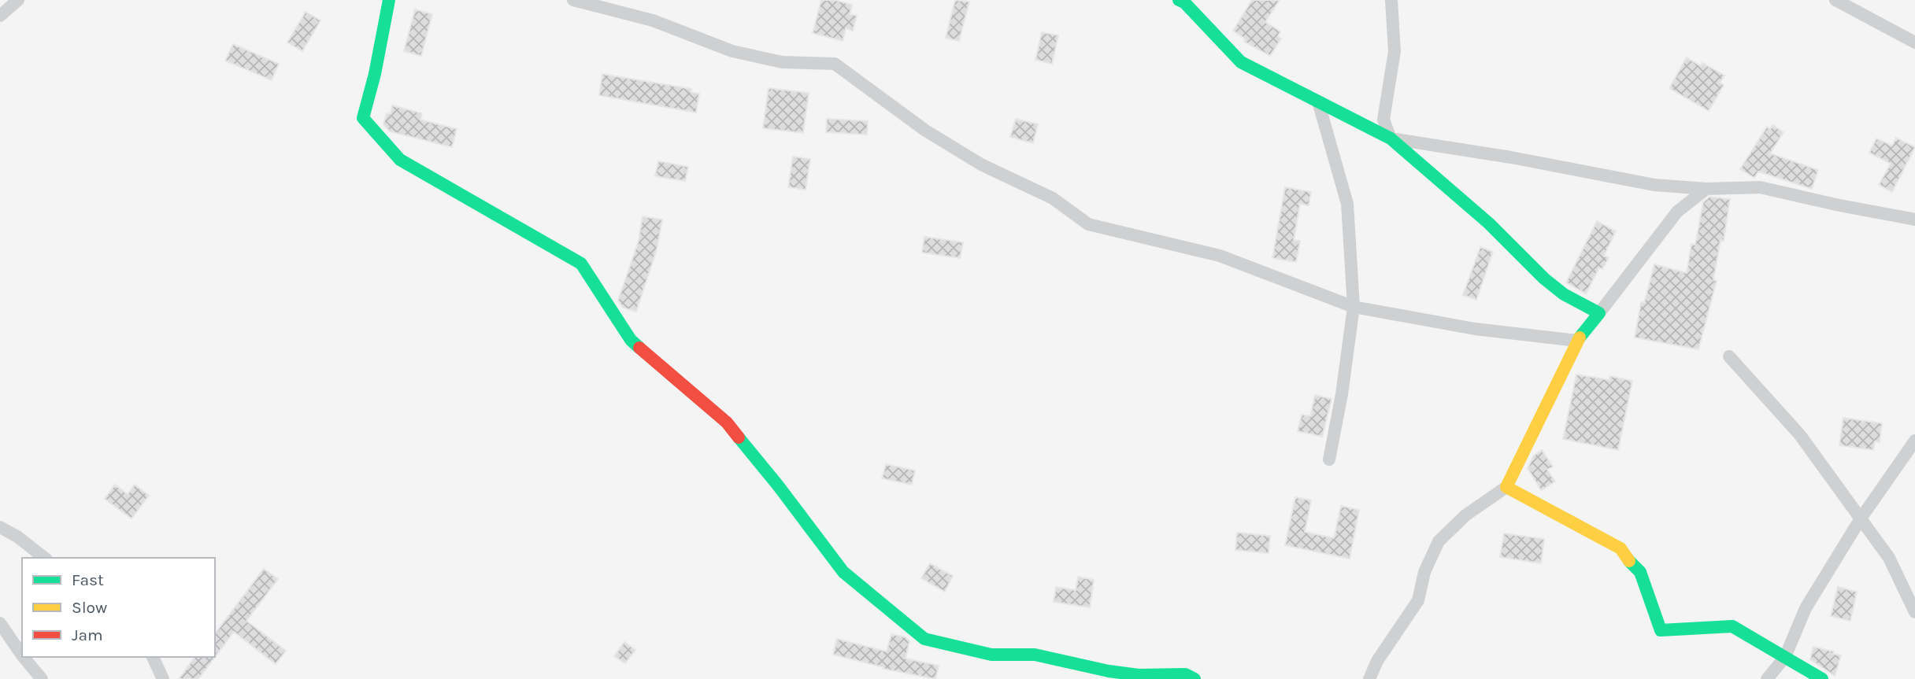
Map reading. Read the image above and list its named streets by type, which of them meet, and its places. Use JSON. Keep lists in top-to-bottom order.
{
  "legend": ["Fast", "Slow", "Jam"]
}
